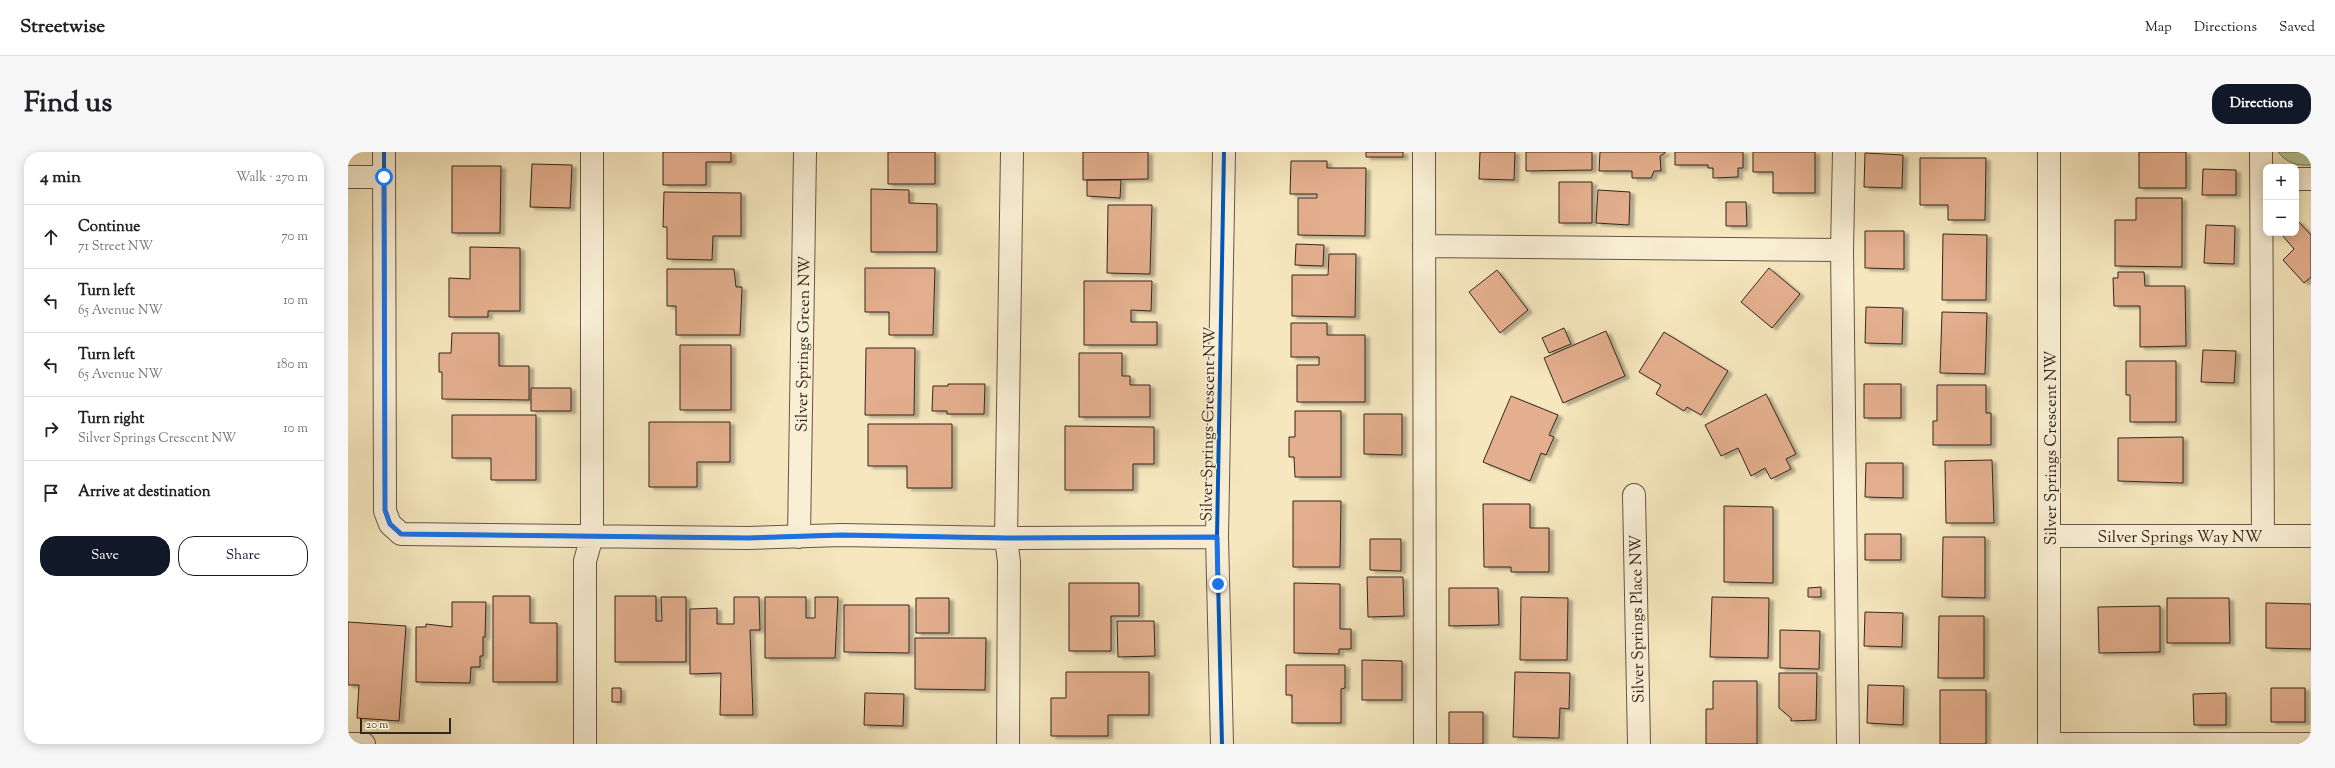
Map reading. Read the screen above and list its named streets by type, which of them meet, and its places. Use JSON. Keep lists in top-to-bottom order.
{
  "streets": {
    "street": [
      "Silver Springs Green NW",
      "Silver Springs Crescent NW",
      "Silver Springs Way NW",
      "Silver Springs Place NW"
    ]
  },
  "crossings": [
    ["Silver Springs Crescent NW", "Silver Springs Way NW"]
  ],
  "scale_bar": "20 m",
  "page": {
    "header": "Streetwise",
    "nav": ["Map", "Directions", "Saved"],
    "title": "Find us",
    "buttons": [
      "Directions",
      ["Save", "Share"]
    ],
    "heading": ["4 min", "Walk · 270 m"],
    "map_buttons": ["+", "−"],
    "list": [
      ["Continue", "71 Street NW", "70 m"],
      ["Turn left", "65 Avenue NW", "10 m"],
      ["Turn left", "65 Avenue NW", "180 m"],
      ["Turn right", "Silver Springs Crescent NW", "10 m"],
      "Arrive at destination"
    ],
    "scale": "20 m"
  }
}
